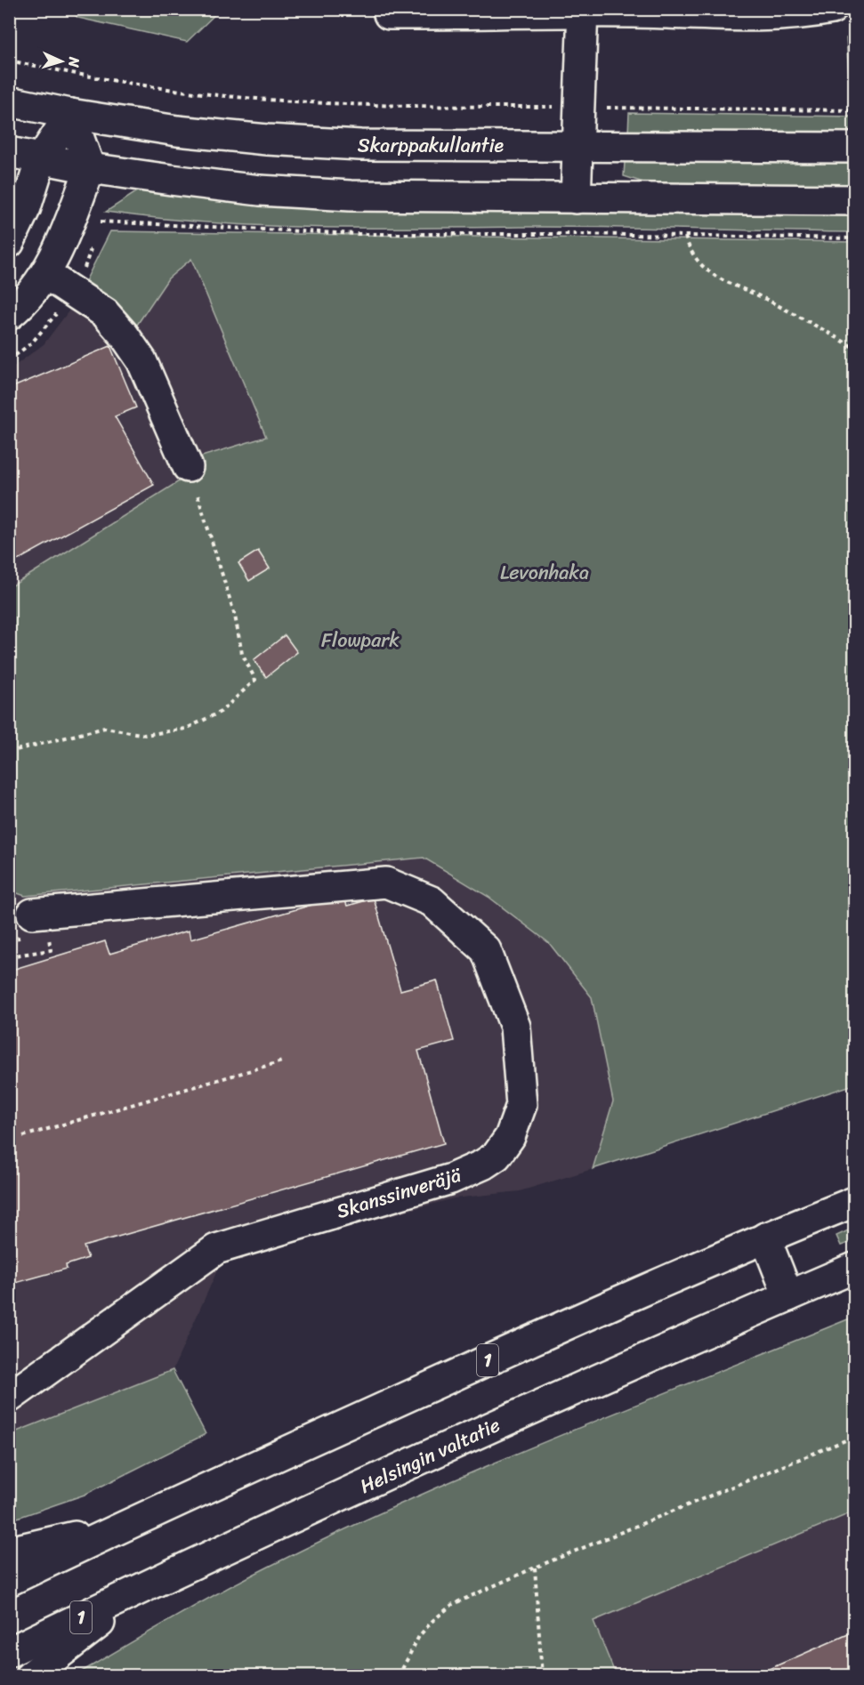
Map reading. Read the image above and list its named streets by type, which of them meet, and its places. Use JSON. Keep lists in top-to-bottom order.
{
  "streets": {
    "main road": [
      "Skarppakullantie",
      "Skanssinveräjä",
      "1",
      "Helsingin valtatie"
    ]
  },
  "parks": ["Levonhaka", "Flowpark"],
  "north": "right"
}
